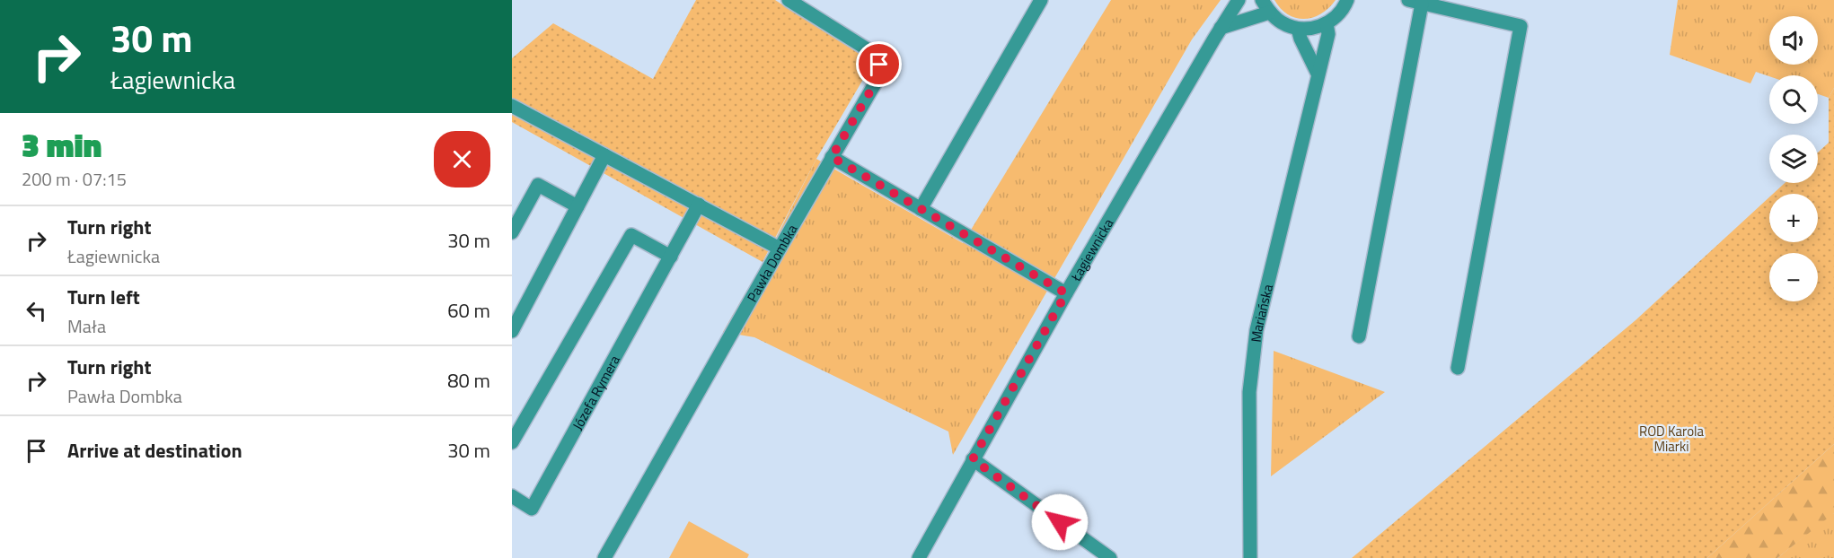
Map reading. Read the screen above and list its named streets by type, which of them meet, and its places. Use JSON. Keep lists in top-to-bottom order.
{
  "streets": {
    "street": [
      "Łagiewnicka",
      "Pawła Dombka",
      "Mariańska",
      "Józefa Rymera"
    ]
  },
  "parks": ["ROD Karola Miarki"],
  "page": {
    "turn": ["30 m", "Łagiewnicka"],
    "map_buttons": ["+", "−"],
    "heading": ["3 min", "200 m · 07:15"],
    "list": [
      {
        "name": "Turn right",
        "note": "Łagiewnicka",
        "value": "30 m"
      },
      {
        "name": "Turn left",
        "note": "Mała",
        "value": "60 m"
      },
      {
        "name": "Turn right",
        "note": "Pawła Dombka",
        "value": "80 m"
      },
      {
        "name": "Arrive at destination",
        "value": "30 m"
      }
    ]
  }
}
